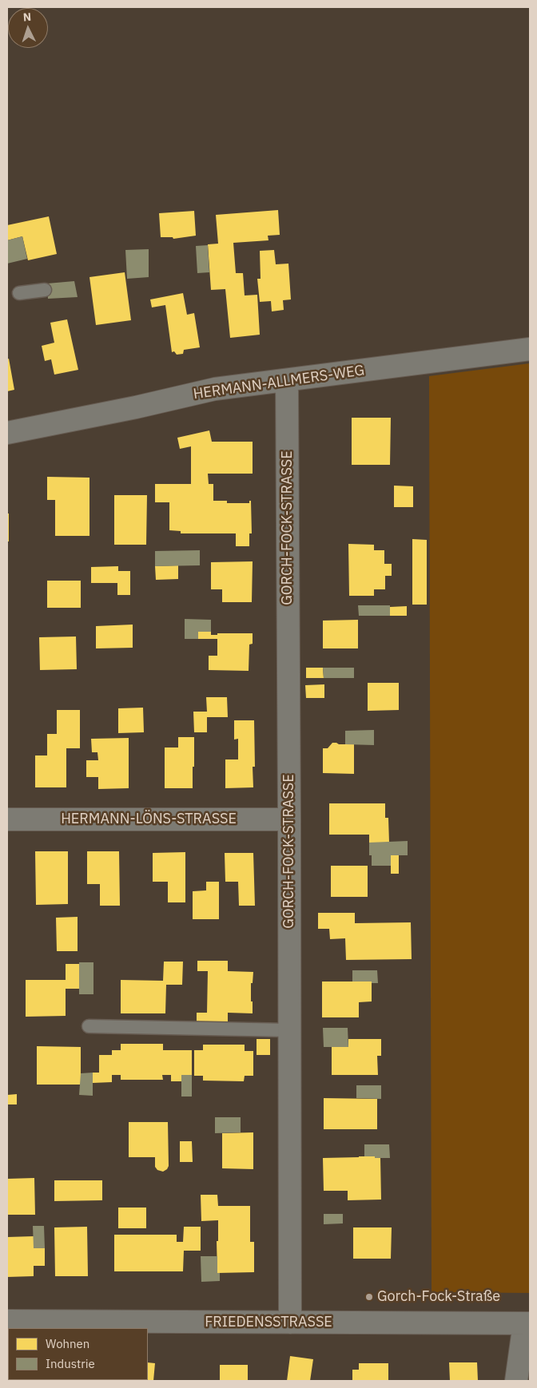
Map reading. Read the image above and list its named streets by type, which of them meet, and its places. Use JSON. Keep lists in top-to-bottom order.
{
  "streets": {
    "street": [
      "HERMANN-ALLMERS-WEG",
      "GORCH-FOCK-STRASSE",
      "HERMANN-LÖNS-STRASSE",
      "FRIEDENSSTRASSE"
    ]
  },
  "crossings": [
    ["HERMANN-ALLMERS-WEG", "GORCH-FOCK-STRASSE"],
    ["GORCH-FOCK-STRASSE", "HERMANN-LÖNS-STRASSE"],
    ["GORCH-FOCK-STRASSE", "FRIEDENSSTRASSE"]
  ],
  "places": ["Gorch-Fock-Straße"],
  "legend": ["Wohnen", "Industrie"],
  "north": "top"
}
